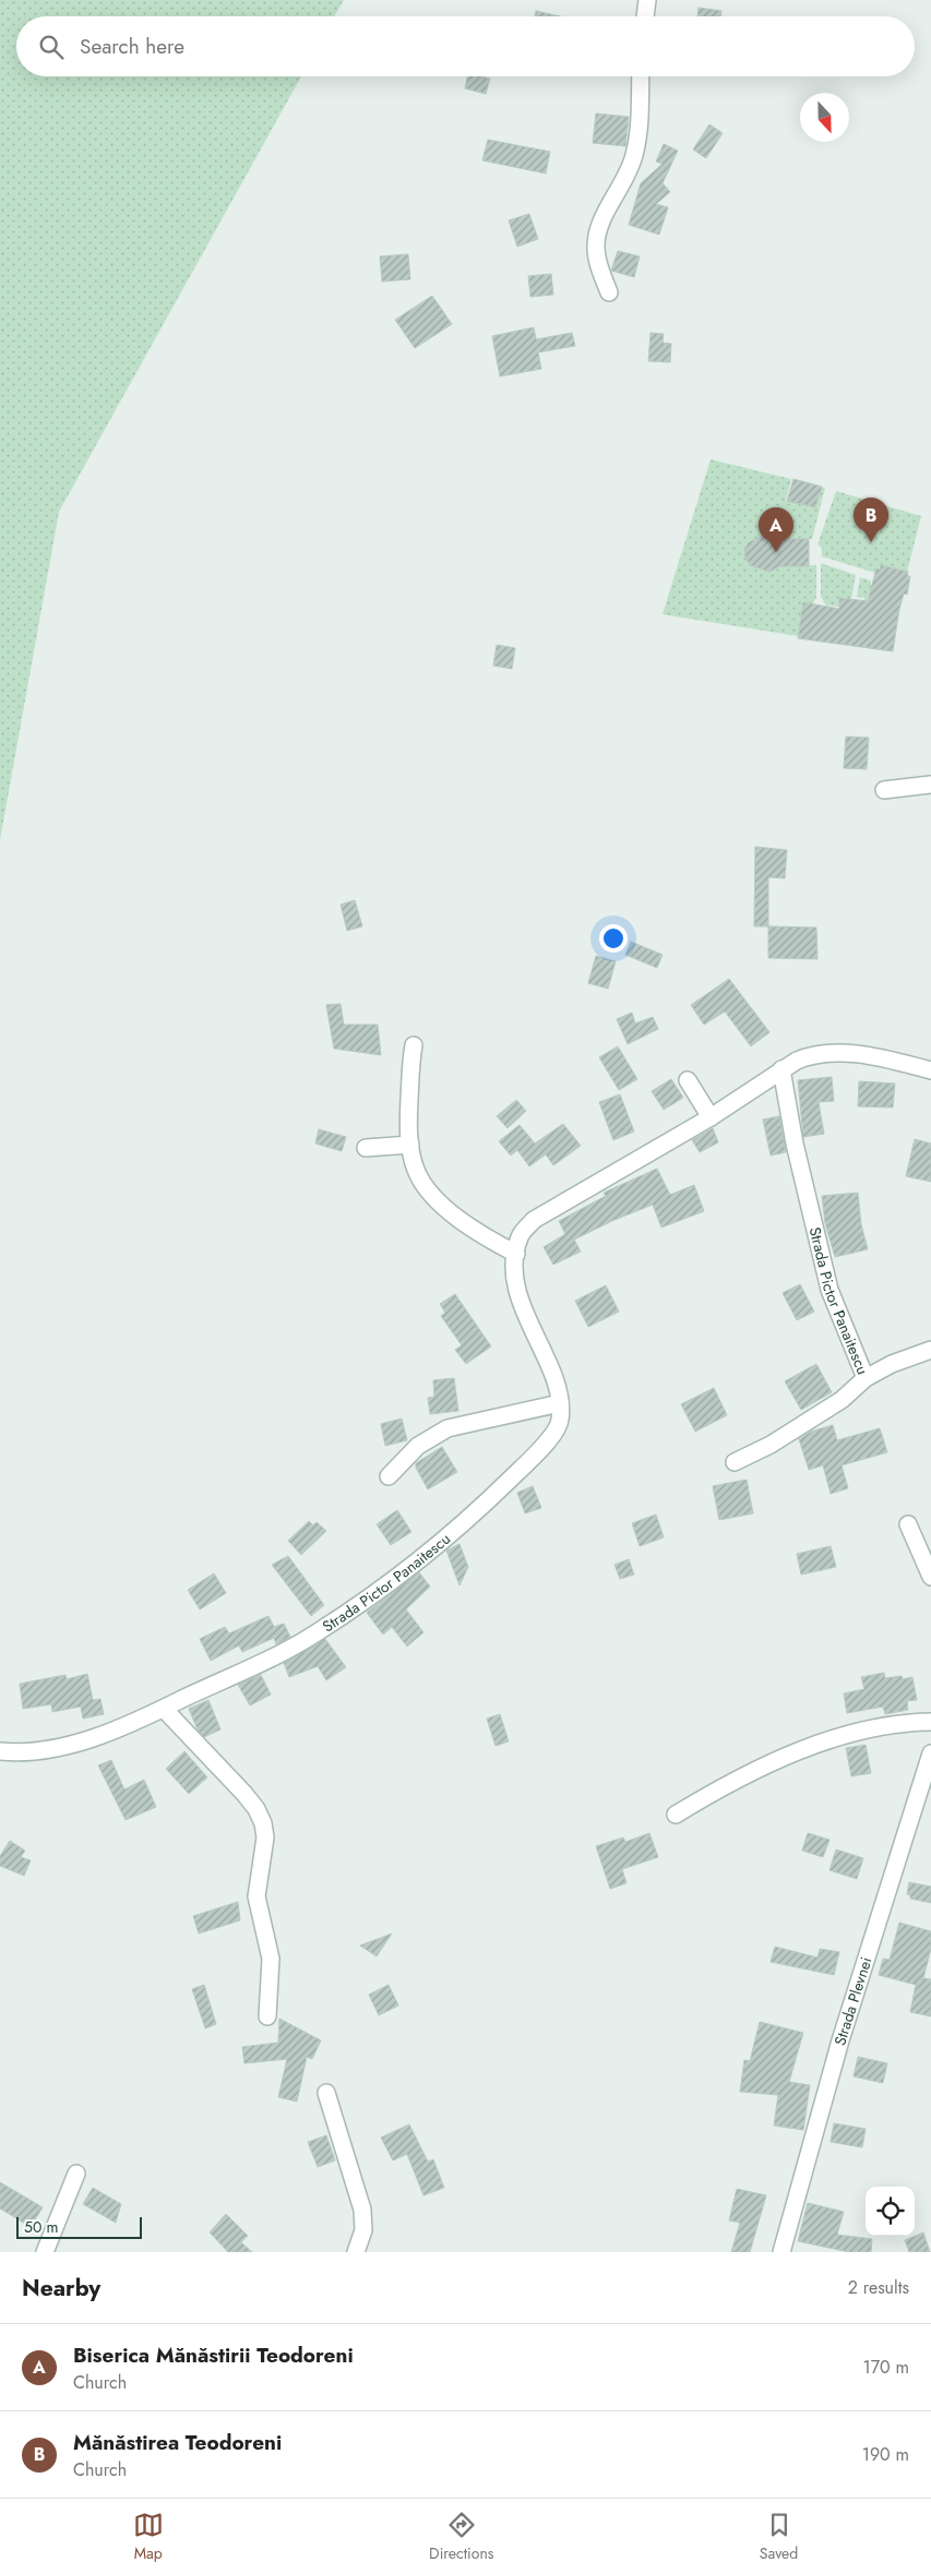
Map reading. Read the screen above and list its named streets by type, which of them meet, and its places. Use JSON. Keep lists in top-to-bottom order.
{
  "streets": {
    "street": ["Strada Pictor Panaitescu", "Strada Plevnei"]
  },
  "scale_bar": "50 m",
  "north": "bottom",
  "page": {
    "search": "Search here",
    "pins": ["B", "A"],
    "scale": "50 m",
    "heading": ["Nearby", "2 results"],
    "list": [
      {
        "mark": "A",
        "name": "Biserica Mănăstirii Teodoreni",
        "note": "Church",
        "value": "170 m"
      },
      {
        "mark": "B",
        "name": "Mănăstirea Teodoreni",
        "note": "Church",
        "value": "190 m"
      }
    ],
    "nav": ["Map", "Directions", "Saved"]
  }
}
